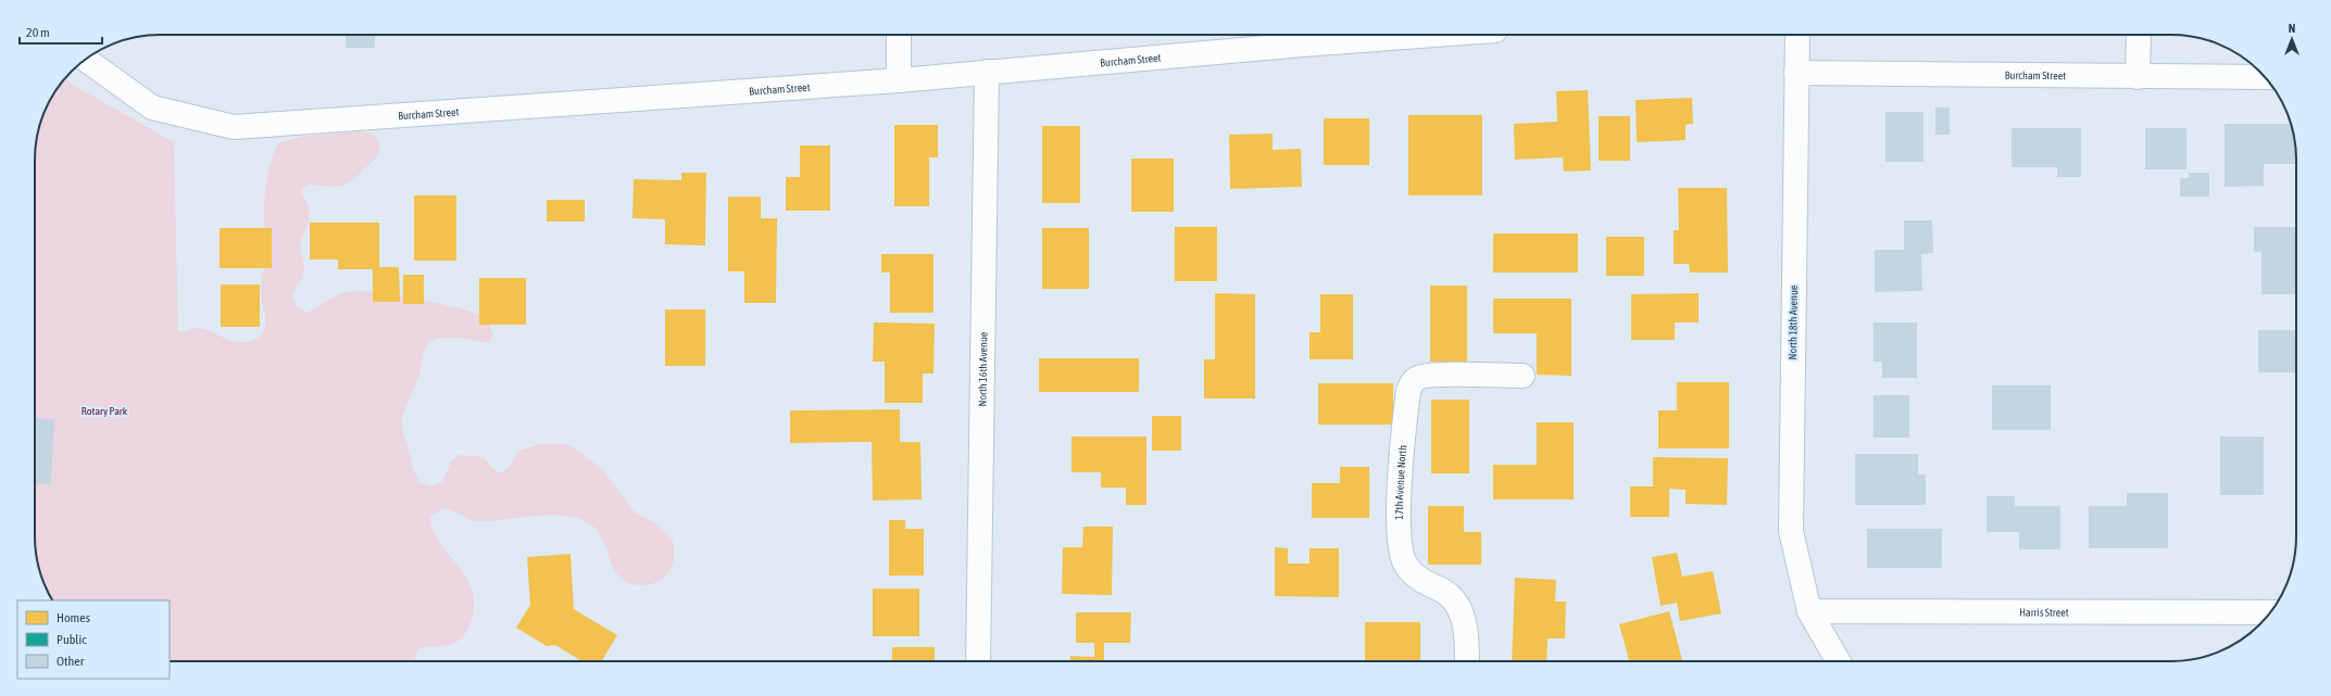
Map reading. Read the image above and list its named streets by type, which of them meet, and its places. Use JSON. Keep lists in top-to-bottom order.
{
  "streets": {
    "street": [
      "Burcham Street",
      "North 18th Avenue",
      "North 16th Avenue",
      "17th Avenue North",
      "Harris Street"
    ]
  },
  "crossings": [
    ["Burcham Street", "North 18th Avenue"],
    ["Burcham Street", "North 16th Avenue"],
    ["North 18th Avenue", "Harris Street"]
  ],
  "parks": ["Rotary Park"],
  "legend": ["Homes", "Public", "Other"],
  "scale_bar": "20 m",
  "north": "top"
}
